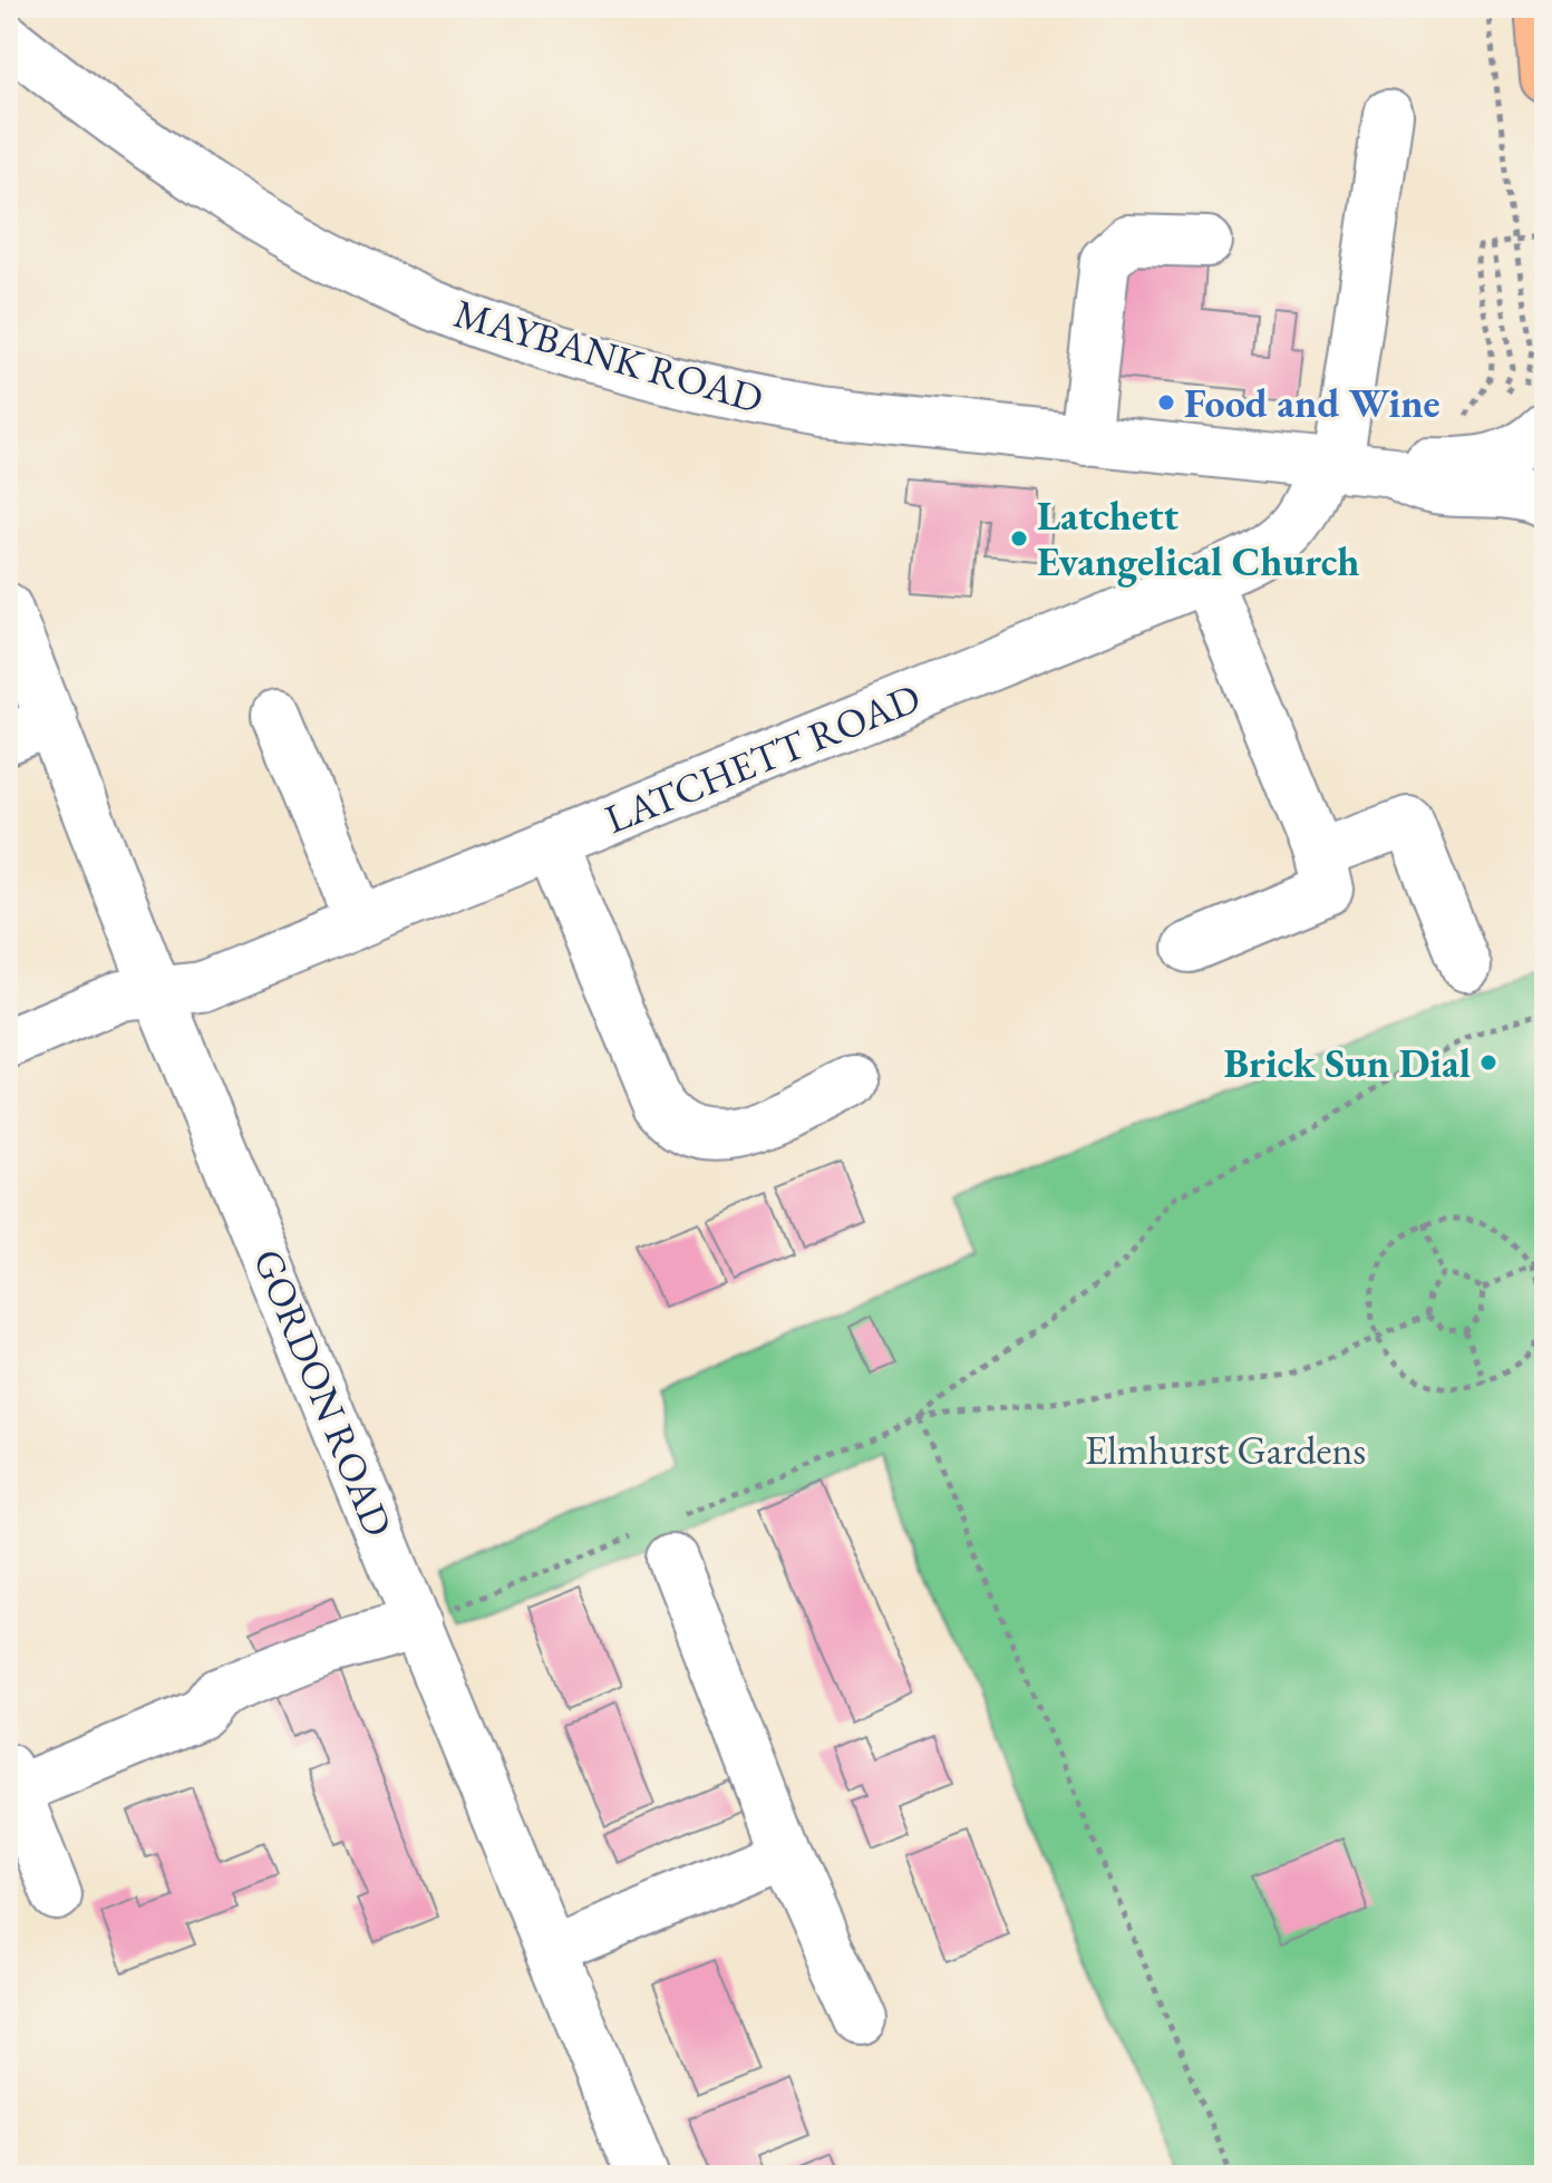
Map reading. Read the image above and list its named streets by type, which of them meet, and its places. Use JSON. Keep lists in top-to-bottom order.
{
  "streets": {
    "street": ["MAYBANK ROAD", "LATCHETT ROAD", "GORDON ROAD"]
  },
  "crossings": [
    ["MAYBANK ROAD", "LATCHETT ROAD"],
    ["LATCHETT ROAD", "GORDON ROAD"]
  ],
  "parks": ["Elmhurst Gardens"],
  "places": ["Food and Wine", "Latchett Evangelical Church", "Brick Sun Dial"]
}
